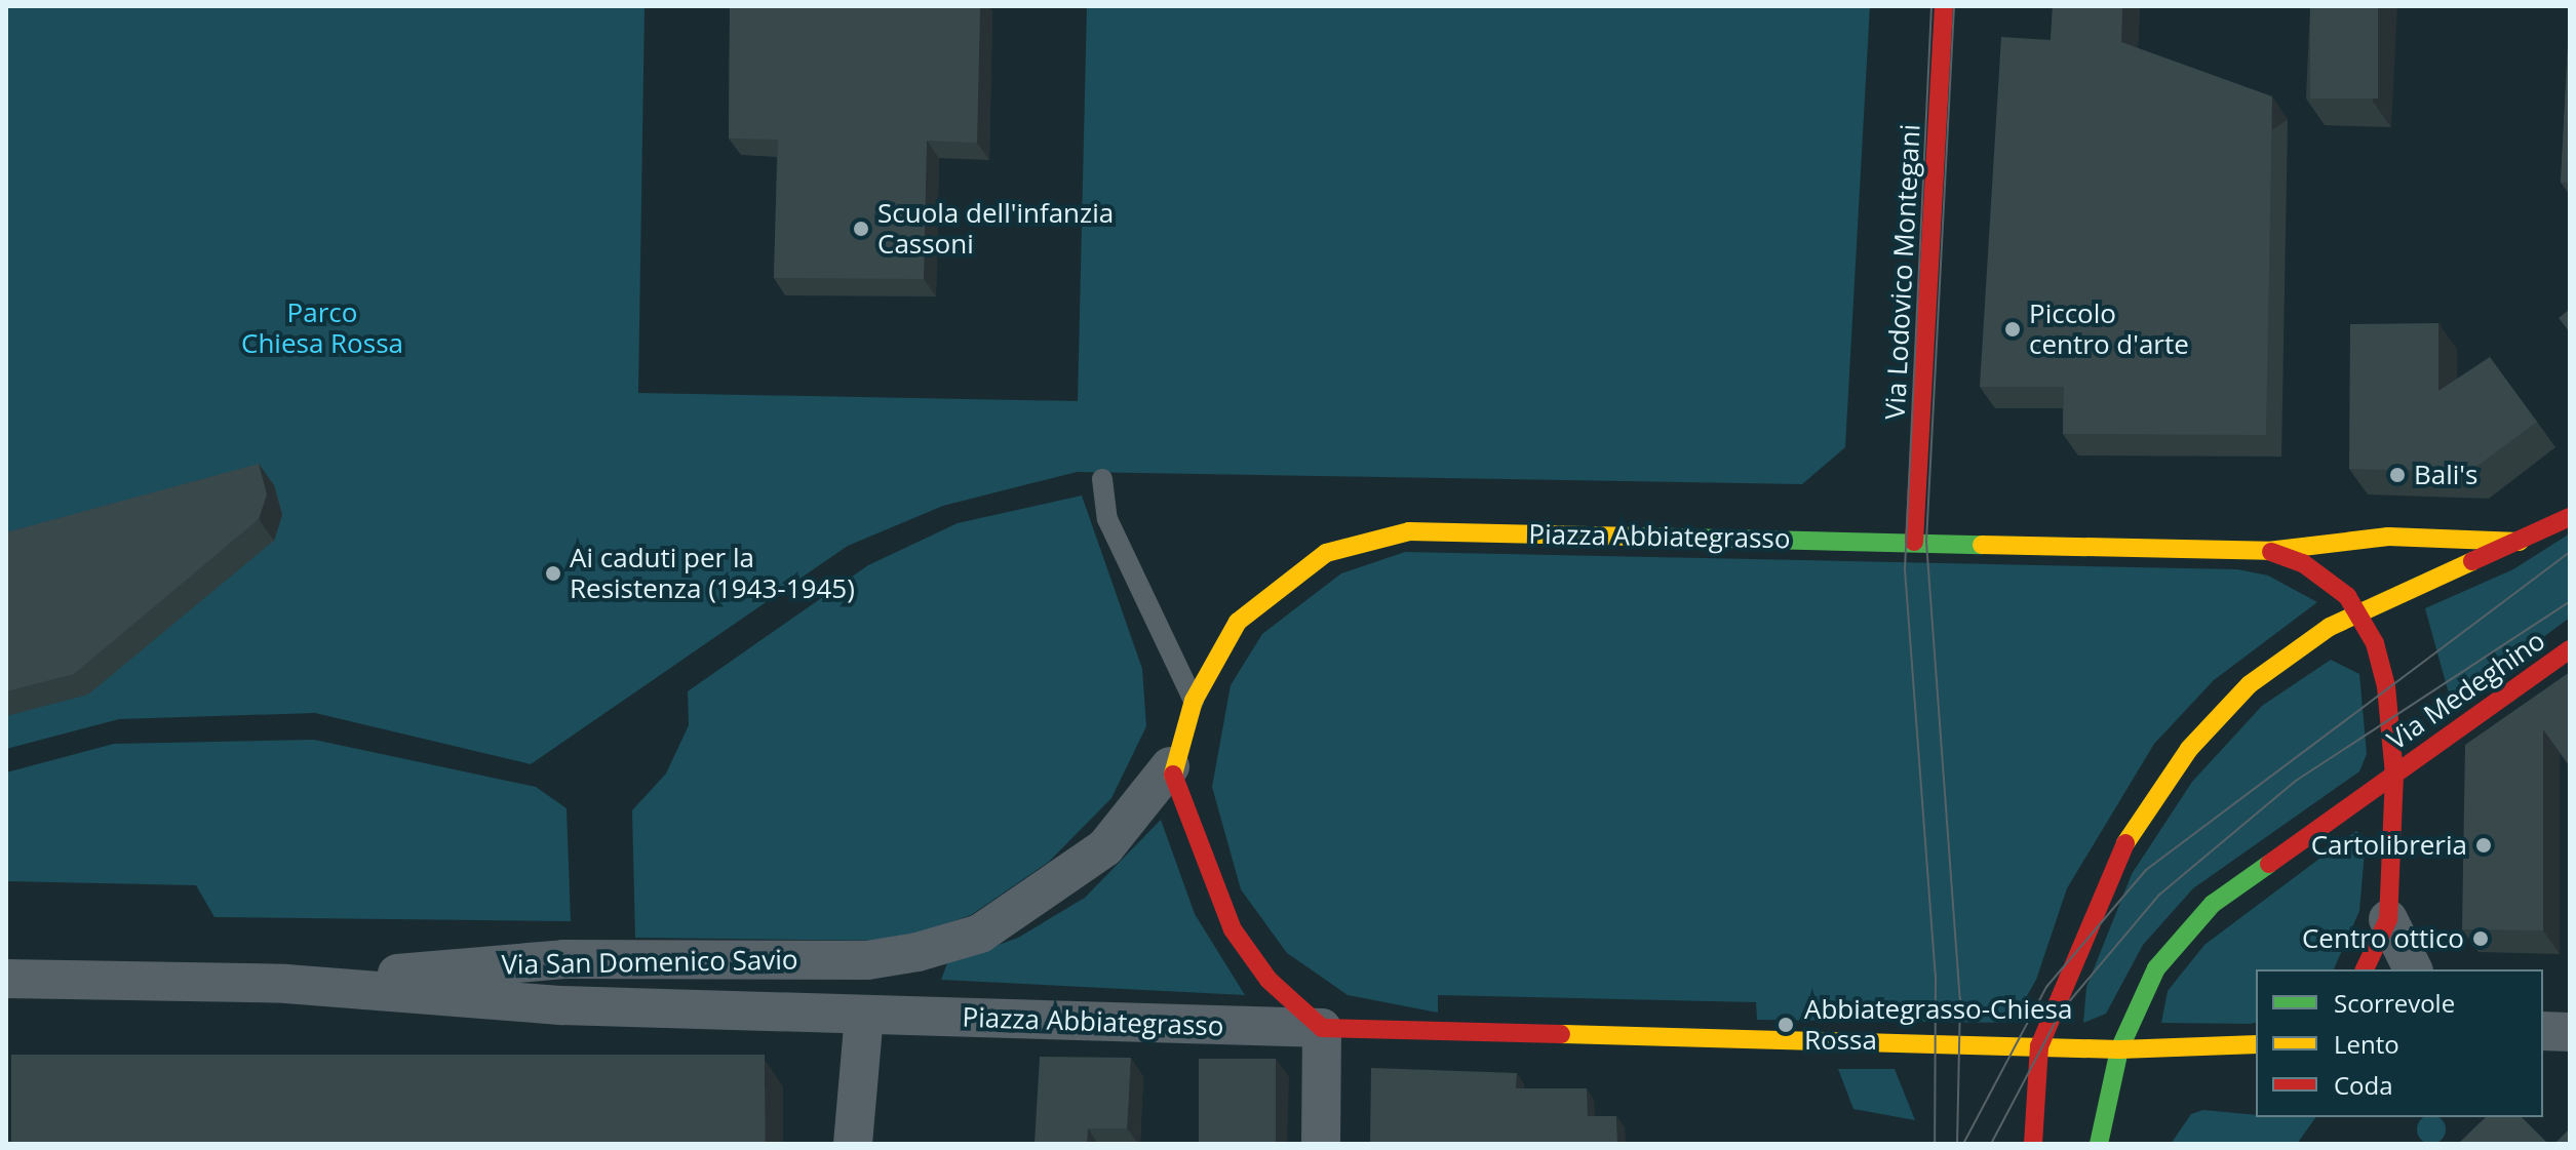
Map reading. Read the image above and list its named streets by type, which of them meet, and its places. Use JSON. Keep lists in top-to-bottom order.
{
  "streets": {
    "street": [
      "Via Lodovico Montegani",
      "Piazza Abbiategrasso",
      "Via Medeghino",
      "Via San Domenico Savio"
    ]
  },
  "crossings": [
    ["Via Lodovico Montegani", "Piazza Abbiategrasso"],
    ["Piazza Abbiategrasso", "Via Medeghino"],
    ["Piazza Abbiategrasso", "Via San Domenico Savio"]
  ],
  "parks": ["Parco Chiesa Rossa"],
  "places": [
    "Scuola dell'infanzia Cassoni",
    "Piccolo centro d'arte",
    "Bali's",
    "Ai caduti per la Resistenza (1943-1945)",
    "Cartolibreria",
    "Centro ottico",
    "Abbiategrasso-Chiesa Rossa"
  ],
  "legend": ["Scorrevole", "Lento", "Coda"]
}
